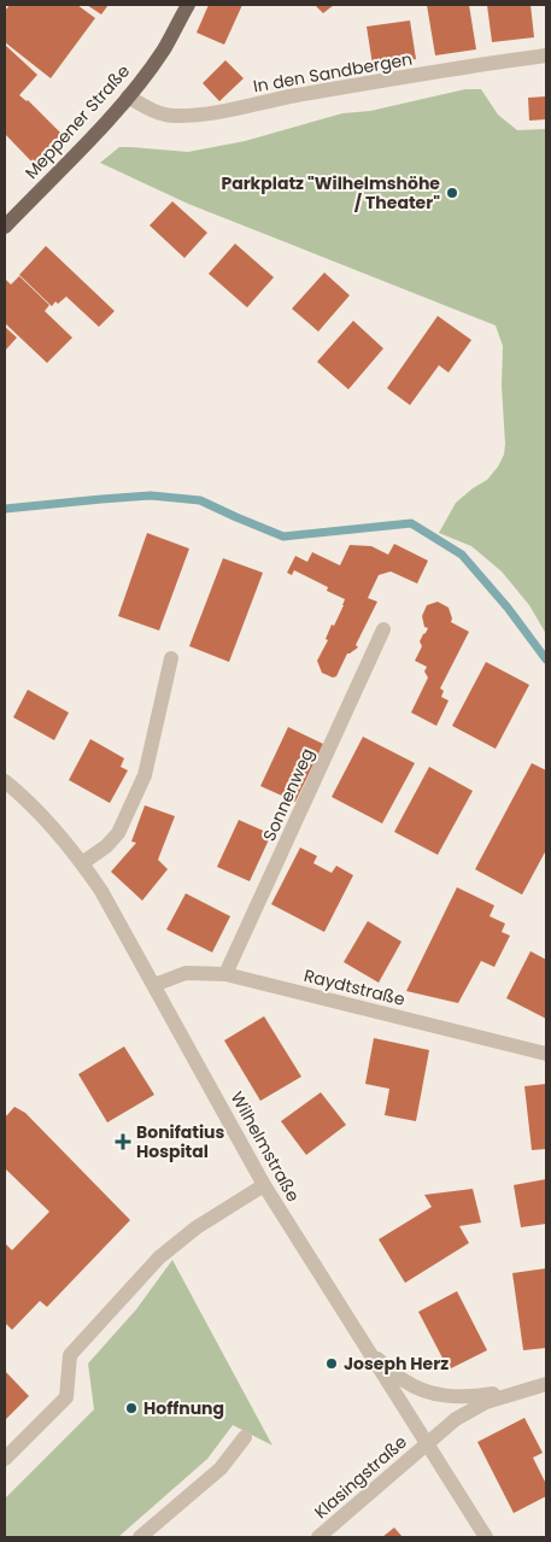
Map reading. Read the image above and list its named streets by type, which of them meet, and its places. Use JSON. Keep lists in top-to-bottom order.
{
  "streets": {
    "main road": ["Meppener Straße"],
    "street": [
      "In den Sandbergen",
      "Sonnenweg",
      "Raydtstraße",
      "Wilhelmstraße",
      "Klasingstraße"
    ]
  },
  "crossings": [
    ["In den Sandbergen", "Meppener Straße"],
    ["Sonnenweg", "Raydtstraße"],
    ["Raydtstraße", "Wilhelmstraße"],
    ["Wilhelmstraße", "Klasingstraße"]
  ],
  "places": {
    "other": ["Parkplatz \"Wilhelmshöhe / Theater\"", "Joseph Herz", "Hoffnung"],
    "health": ["Bonifatius Hospital"]
  }
}
